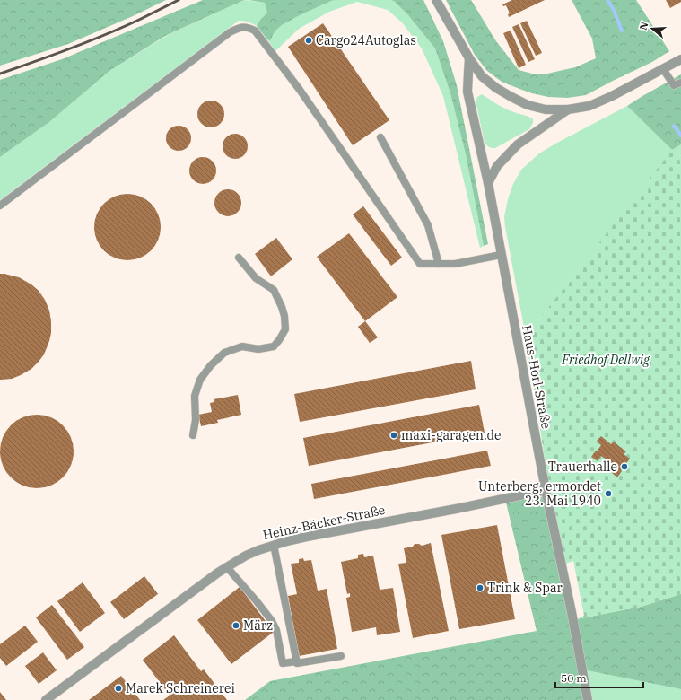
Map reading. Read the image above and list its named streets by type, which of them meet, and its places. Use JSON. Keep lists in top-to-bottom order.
{
  "streets": {
    "street": ["Haus-Horl-Straße", "Heinz-Bäcker-Straße"]
  },
  "crossings": [
    ["Haus-Horl-Straße", "Heinz-Bäcker-Straße"]
  ],
  "parks": ["Friedhof Dellwig"],
  "places": [
    "Cargo24Autoglas",
    "maxi-garagen.de",
    "Trauerhalle",
    "Unterberg, ermordet 23. Mai 1940",
    "Trink & Spar",
    "März",
    "Marek Schreinerei"
  ],
  "scale_bar": "50 m",
  "north": "left"
}
